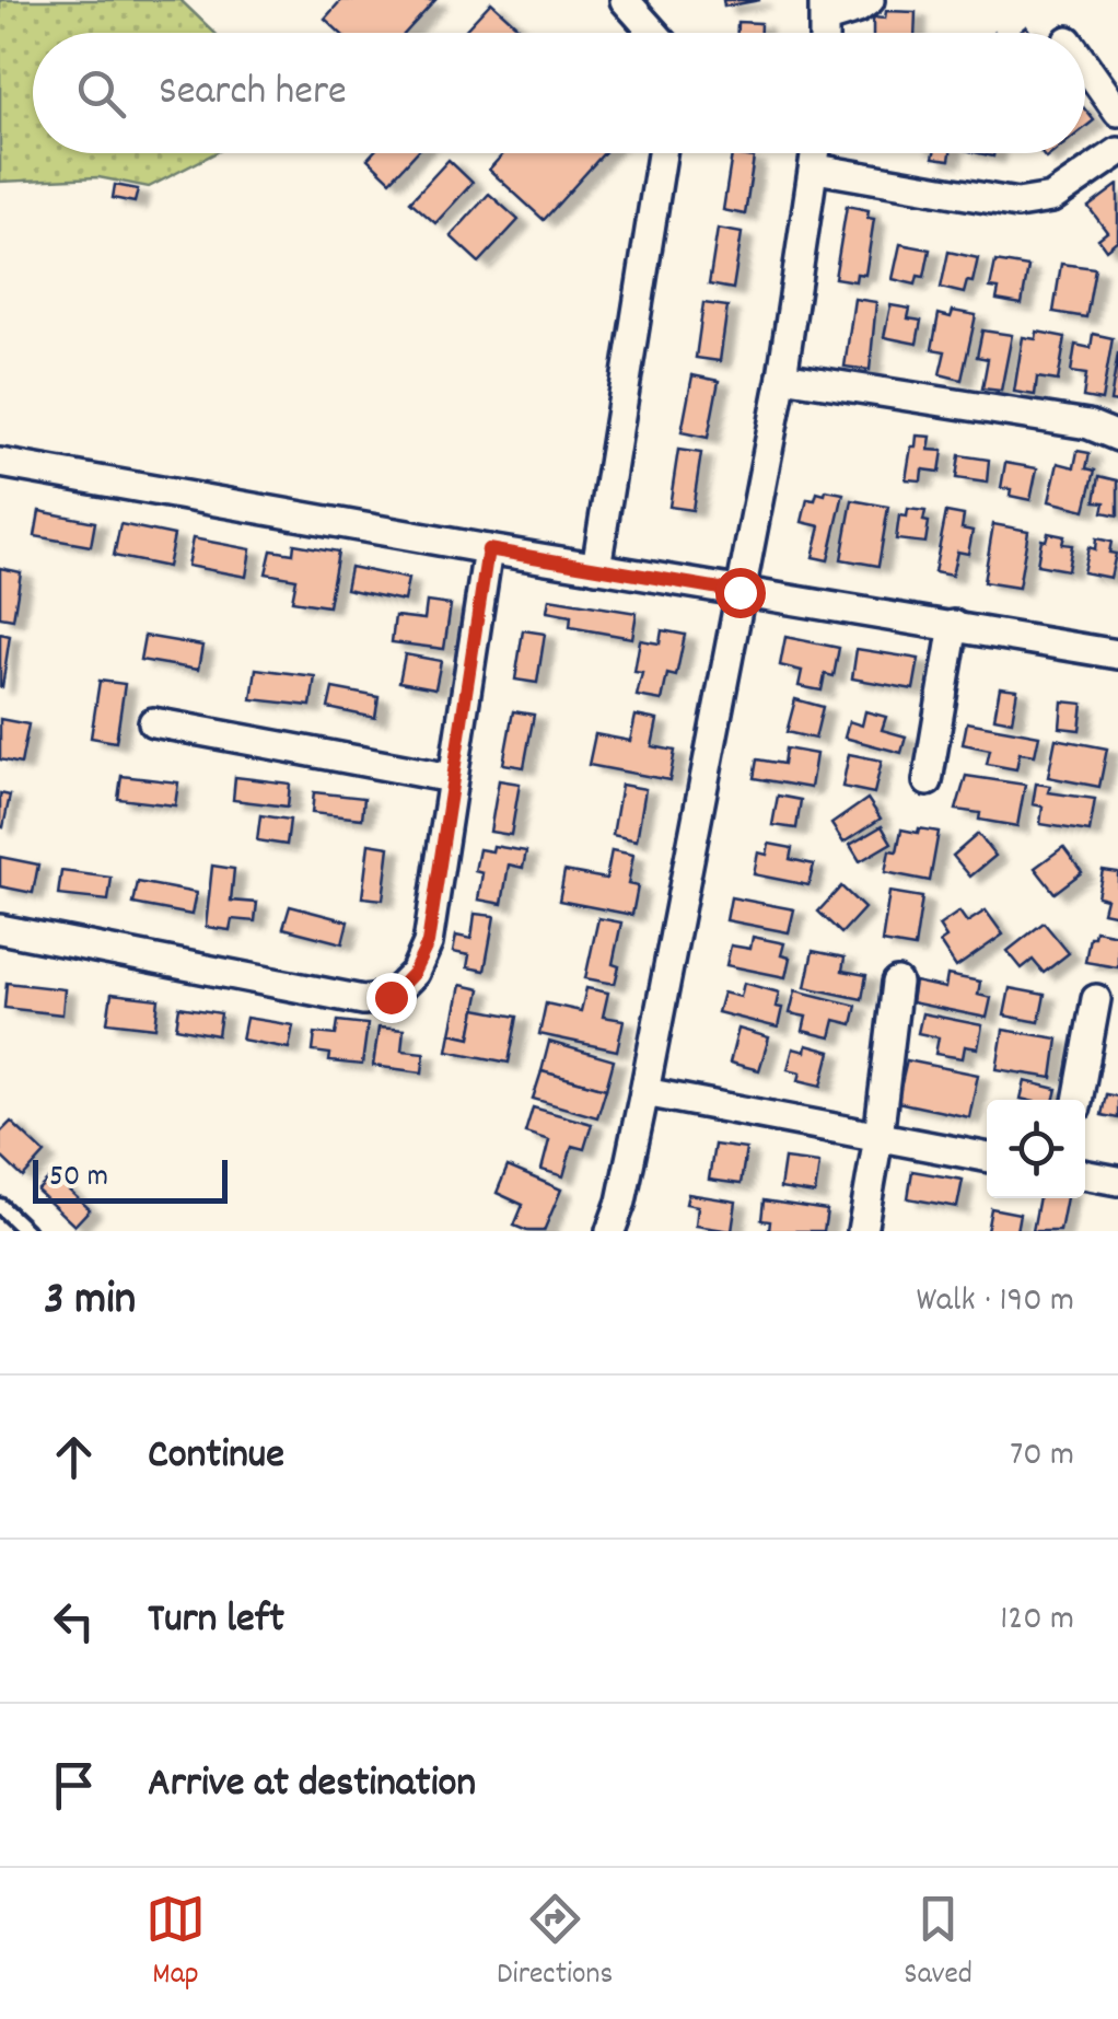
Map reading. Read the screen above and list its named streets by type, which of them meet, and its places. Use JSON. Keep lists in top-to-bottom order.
{
  "scale_bar": "50 m",
  "page": {
    "search": "Search here",
    "scale": "50 m",
    "heading": ["3 min", "Walk · 190 m"],
    "list": [
      ["Continue", "70 m"],
      ["Turn left", "120 m"],
      "Arrive at destination"
    ],
    "nav": ["Map", "Directions", "Saved"]
  }
}
